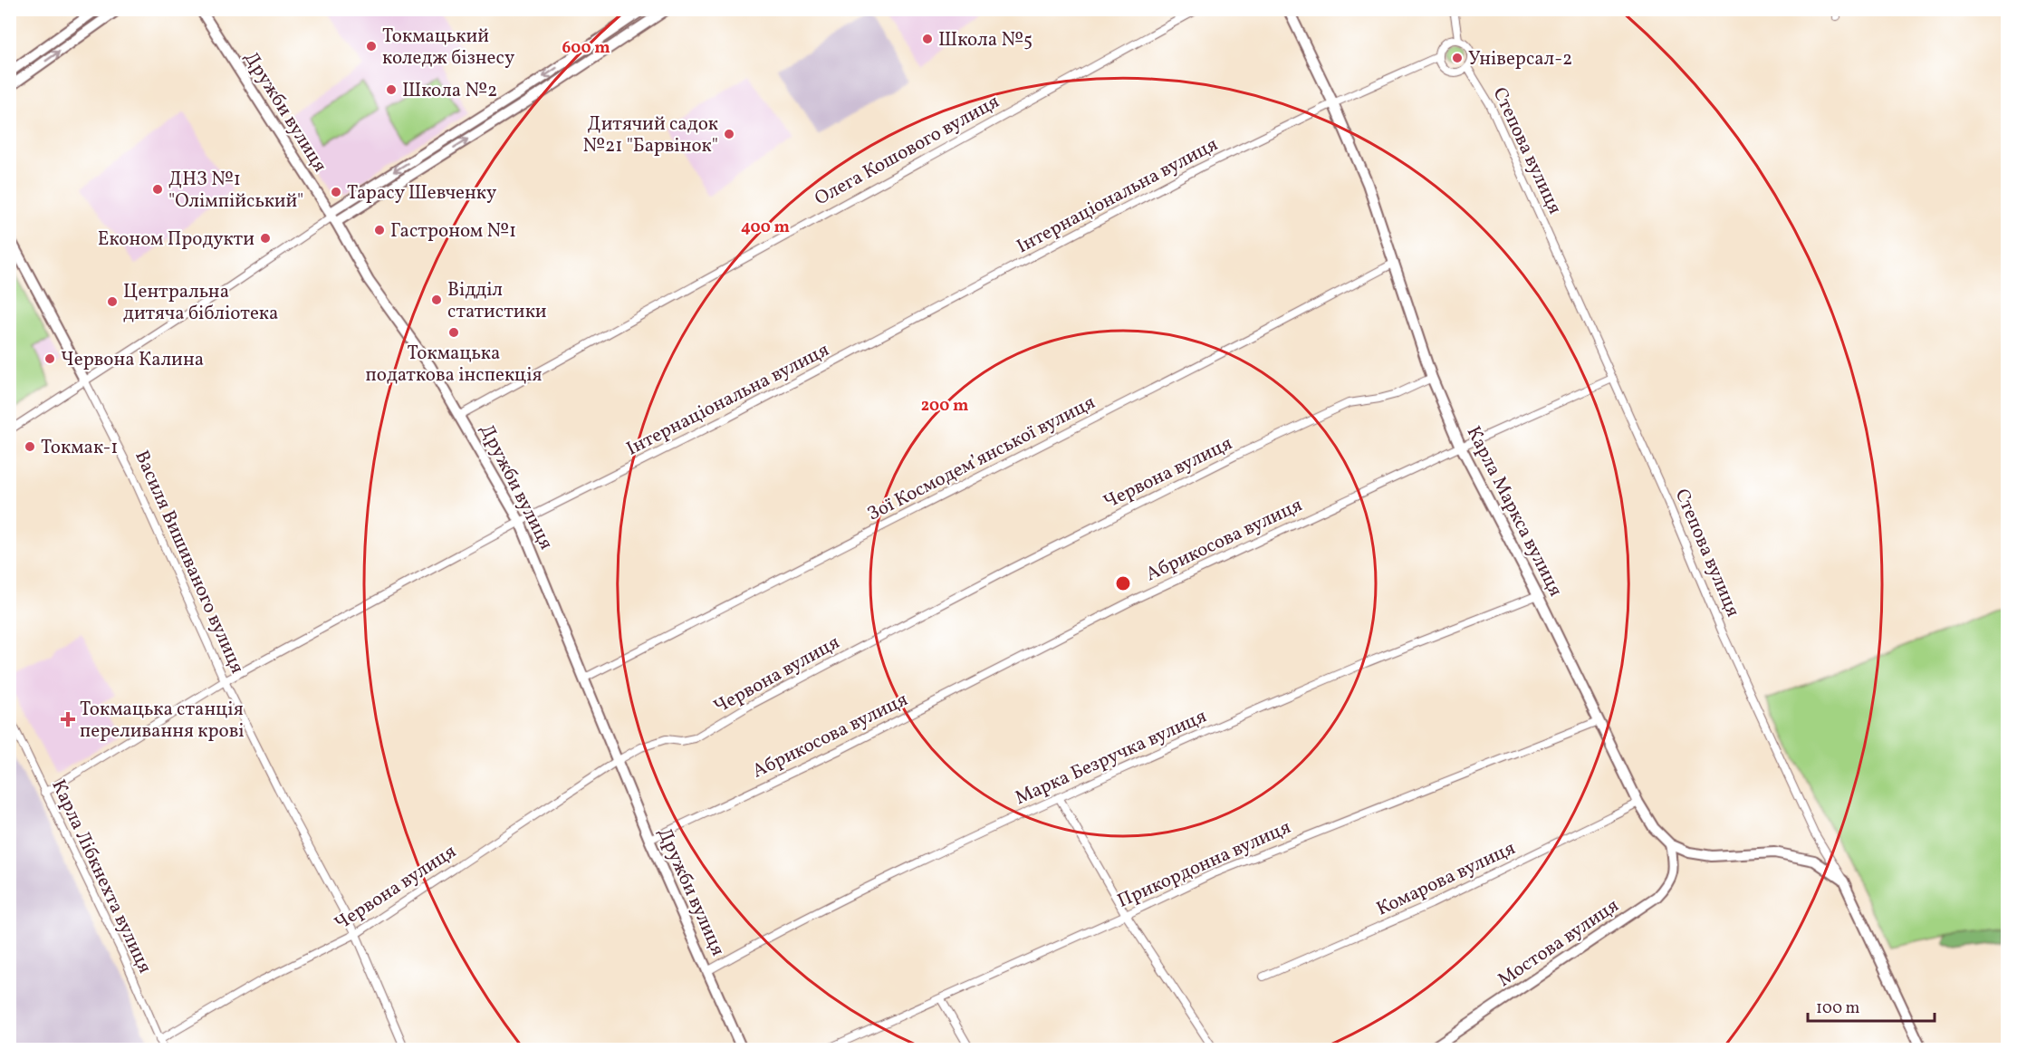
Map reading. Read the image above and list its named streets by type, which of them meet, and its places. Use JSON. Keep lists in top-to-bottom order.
{
  "streets": {
    "street": [
      "Дружби вулиця",
      "Олега Кошового вулиця",
      "Степова вулиця",
      "Інтернаціональна вулиця",
      "Зої Космодем’янської вулиця",
      "Червона вулиця",
      "Карла Маркса вулиця",
      "Абрикосова вулиця",
      "Василя Вишиваного вулиця",
      "Марка Безручка вулиця",
      "Прикордонна вулиця",
      "Карла Лібкнехта вулиця",
      "Комарова вулиця",
      "Мостова вулиця"
    ]
  },
  "crossings": [
    ["Дружби вулиця", "Олега Кошового вулиця"],
    ["Дружби вулиця", "Інтернаціональна вулиця"],
    ["Дружби вулиця", "Зої Космодем’янської вулиця"],
    ["Дружби вулиця", "Червона вулиця"],
    ["Дружби вулиця", "Абрикосова вулиця"],
    ["Дружби вулиця", "Марка Безручка вулиця"],
    ["Степова вулиця", "Інтернаціональна вулиця"],
    ["Степова вулиця", "Карла Маркса вулиця"],
    ["Степова вулиця", "Абрикосова вулиця"],
    ["Інтернаціональна вулиця", "Карла Маркса вулиця"],
    ["Інтернаціональна вулиця", "Василя Вишиваного вулиця"],
    ["Інтернаціональна вулиця", "Карла Лібкнехта вулиця"],
    ["Зої Космодем’янської вулиця", "Карла Маркса вулиця"],
    ["Червона вулиця", "Карла Маркса вулиця"],
    ["Червона вулиця", "Василя Вишиваного вулиця"],
    ["Червона вулиця", "Карла Лібкнехта вулиця"],
    ["Карла Маркса вулиця", "Абрикосова вулиця"],
    ["Карла Маркса вулиця", "Марка Безручка вулиця"],
    ["Карла Маркса вулиця", "Прикордонна вулиця"],
    ["Карла Маркса вулиця", "Комарова вулиця"],
    ["Карла Маркса вулиця", "Мостова вулиця"]
  ],
  "places": {
    "other": [
      "Школа №5",
      "Токмацький коледж бізнесу",
      "Універсал-2",
      "Школа №2",
      "Дитячий садок №21 \"Барвінок\"",
      "ДНЗ №1 \"Олімпійський\"",
      "Тарасу Шевченку",
      "Гастроном №1",
      "Економ Продукти",
      "Відділ статистики",
      "Центральна дитяча бібліотека",
      "Токмацька податкова інспекція",
      "Червона Калина",
      "Токмак-1"
    ],
    "health": ["Токмацька станція переливання крові"]
  },
  "scale_bar": "100 m",
  "rings": ["600 m", "400 m", "200 m"]
}
